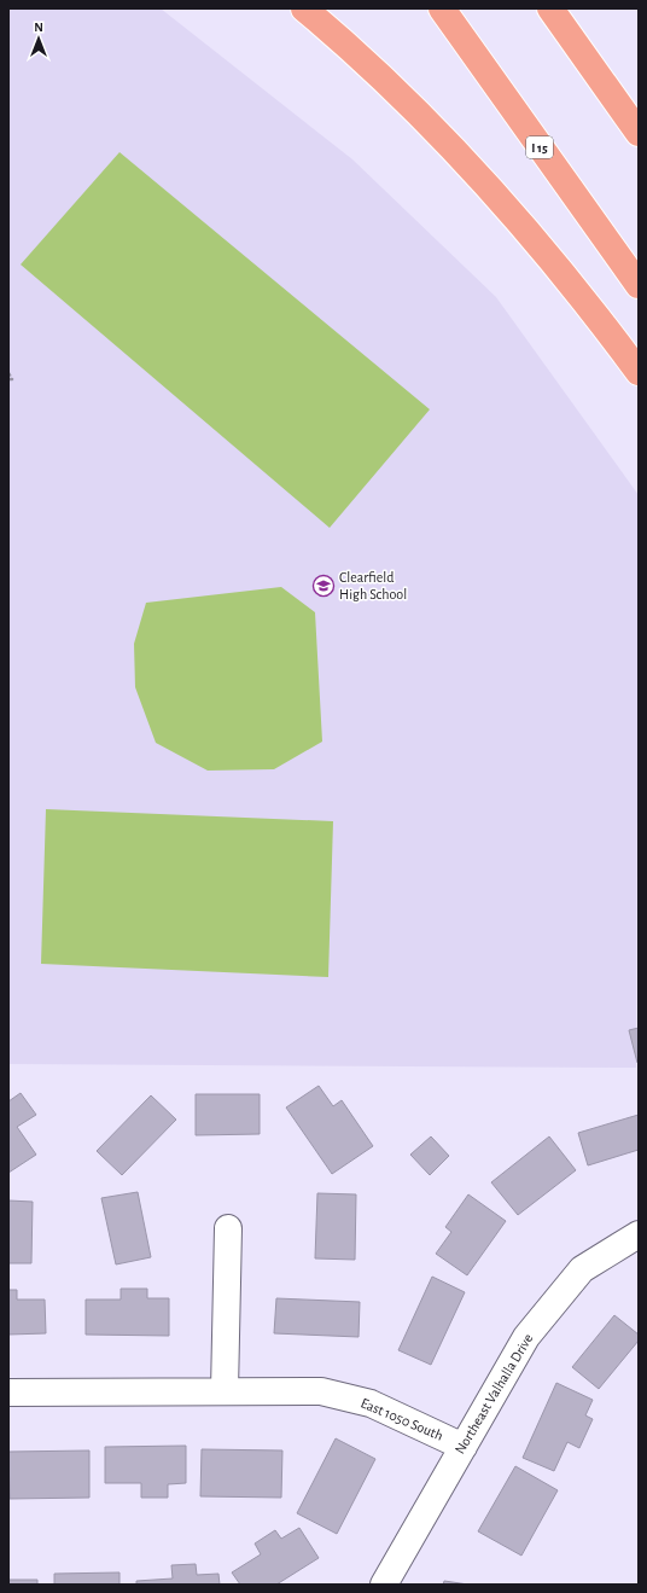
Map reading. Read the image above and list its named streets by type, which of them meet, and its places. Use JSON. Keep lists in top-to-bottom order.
{
  "streets": {
    "highway": ["I 15"],
    "street": ["Northeast Valhalla Drive", "East 1050 South"]
  },
  "crossings": [
    ["Northeast Valhalla Drive", "East 1050 South"]
  ],
  "places": {
    "school or university": ["Clearfield High School"]
  },
  "north": "top"
}
